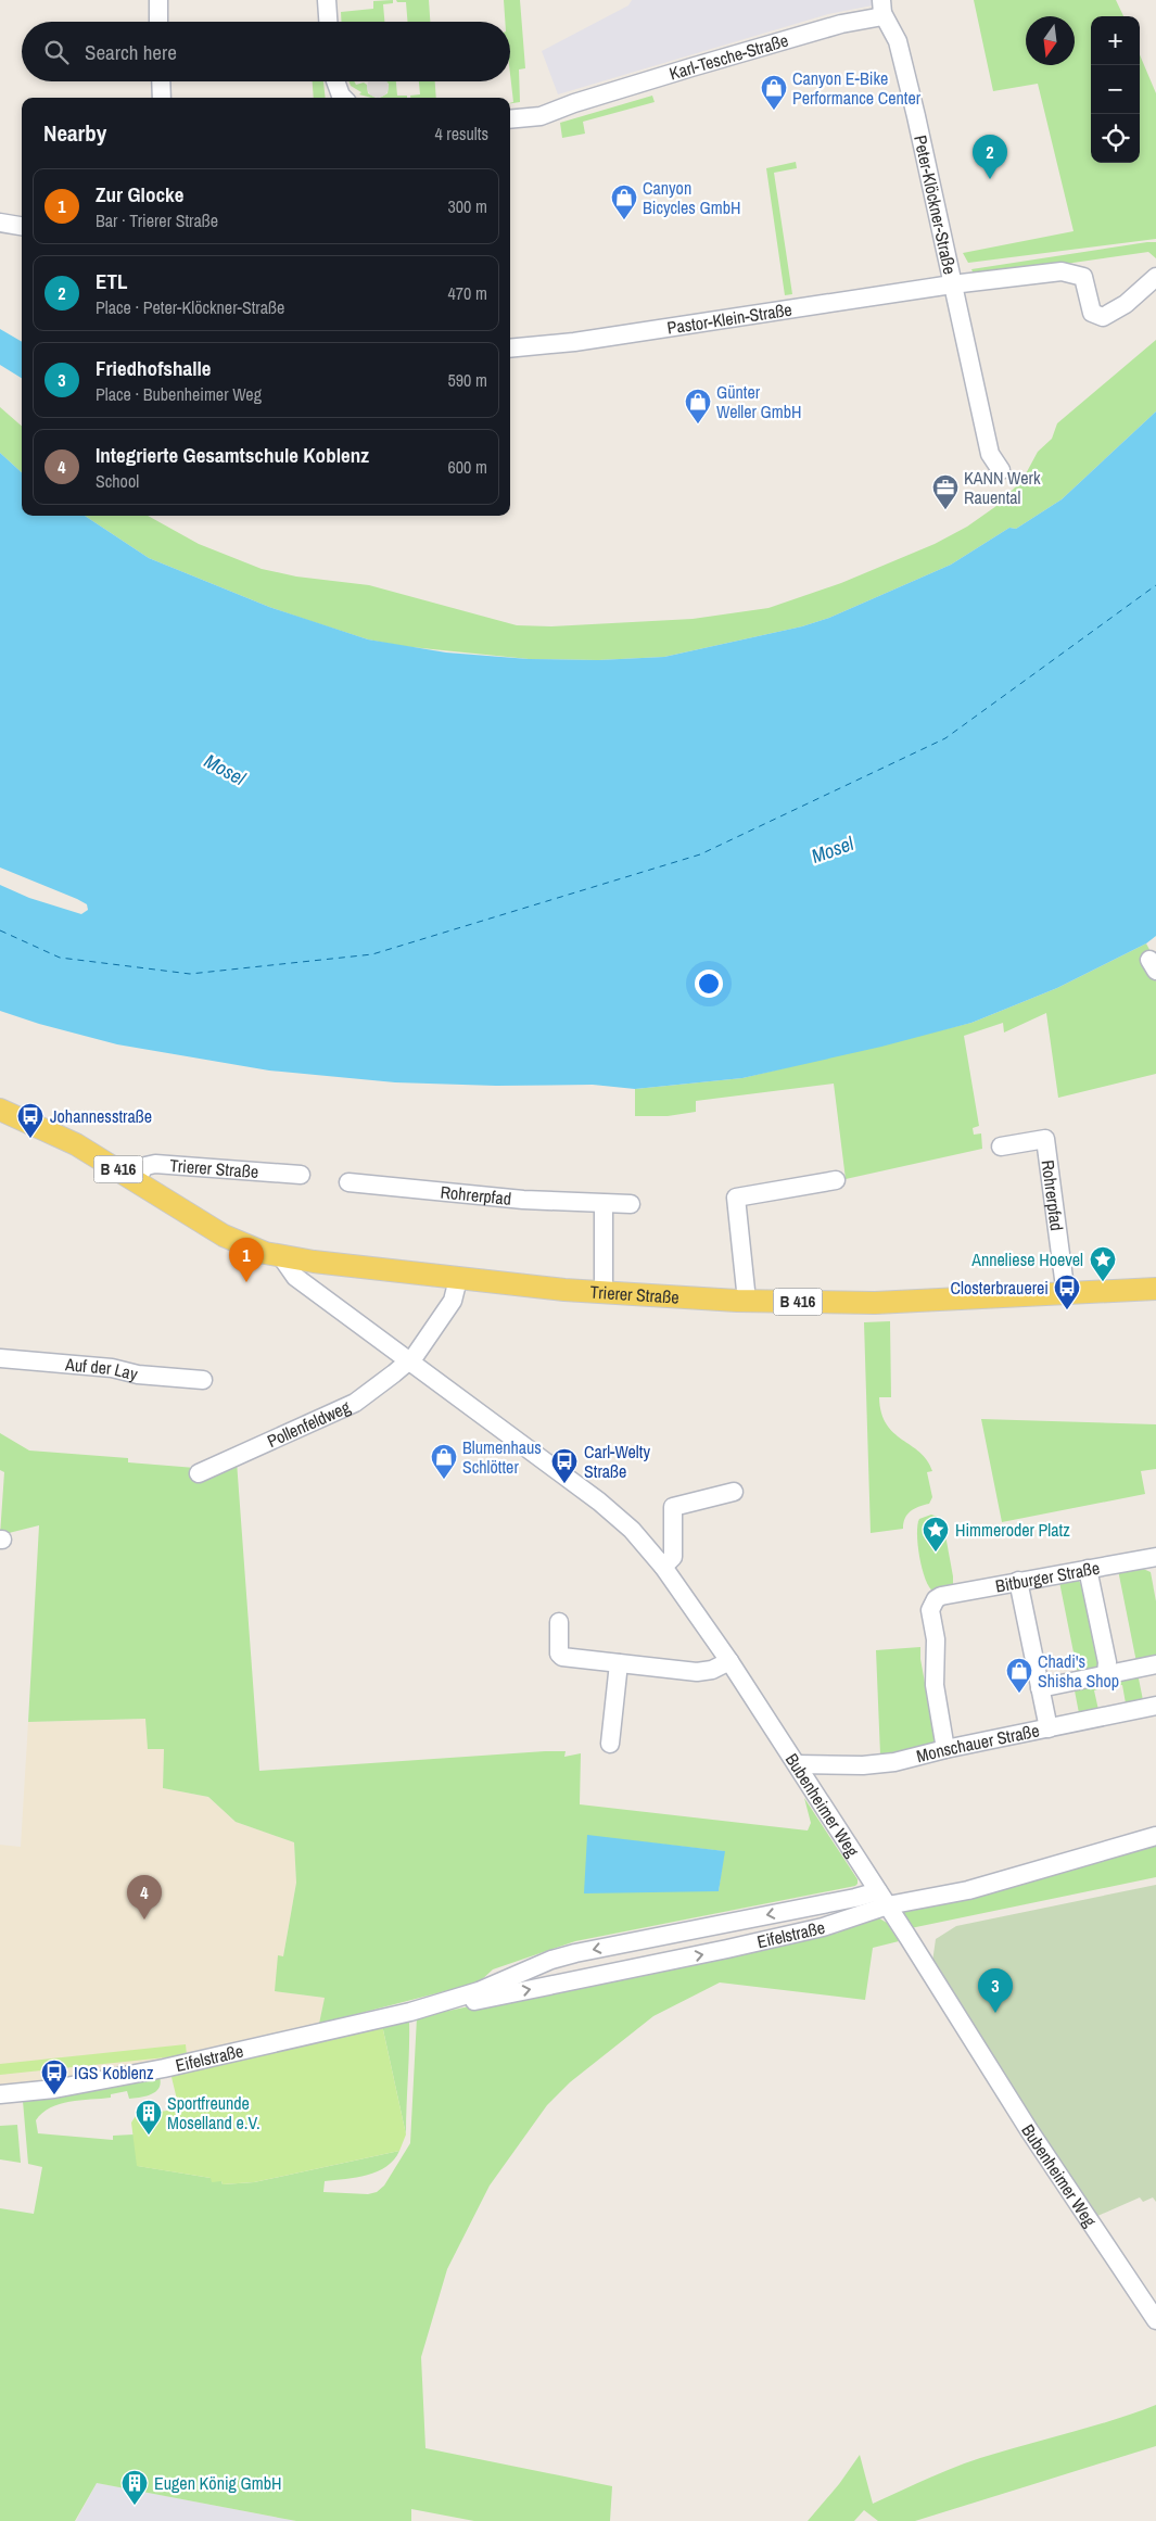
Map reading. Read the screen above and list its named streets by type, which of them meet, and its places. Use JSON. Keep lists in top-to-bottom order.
{
  "streets": {
    "main road": ["Trierer Straße", "B 416"],
    "street": [
      "Karl-Tesche-Straße",
      "Peter-Klöckner-Straße",
      "Pastor-Klein-Straße",
      "Rohrerpfad",
      "Auf der Lay",
      "Pollenfeldweg",
      "Bitburger Straße",
      "Monschauer Straße",
      "Bubenheimer Weg",
      "Eifelstraße"
    ]
  },
  "crossings": [
    ["Karl-Tesche-Straße", "Peter-Klöckner-Straße"],
    ["Peter-Klöckner-Straße", "Pastor-Klein-Straße"],
    ["Trierer Straße", "Rohrerpfad"],
    ["Trierer Straße", "Bubenheimer Weg"],
    ["Pollenfeldweg", "Bubenheimer Weg"],
    ["Bitburger Straße", "Monschauer Straße"],
    ["Monschauer Straße", "Bubenheimer Weg"],
    ["Bubenheimer Weg", "Eifelstraße"]
  ],
  "water": ["Mosel"],
  "places": {
    "shop": [
      "Canyon E-Bike Performance Center",
      "Canyon Bicycles GmbH",
      "Günter Weller GmbH",
      "Blumenhaus Schlötter",
      "Chadi's Shisha Shop"
    ],
    "office": ["KANN Werk Rauental"],
    "bus stop": [
      "Johannesstraße",
      "Closterbrauerei",
      "Carl-Welty Straße",
      "IGS Koblenz"
    ],
    "place": ["Anneliese Hoevel", "Himmeroder Platz"],
    "building": ["Sportfreunde Moselland e.V.", "Eugen König GmbH"]
  },
  "north": "bottom",
  "page": {
    "map_buttons": ["+", "−"],
    "search": "Search here",
    "heading": ["Nearby", "4 results"],
    "pins": [
      "2",
      "1",
      "4",
      "3"
    ],
    "list": [
      {
        "mark": "1",
        "name": "Zur Glocke",
        "note": "Bar · Trierer Straße",
        "value": "300 m"
      },
      {
        "mark": "2",
        "name": "ETL",
        "note": "Place · Peter-Klöckner-Straße",
        "value": "470 m"
      },
      {
        "mark": "3",
        "name": "Friedhofshalle",
        "note": "Place · Bubenheimer Weg",
        "value": "590 m"
      },
      {
        "mark": "4",
        "name": "Integrierte Gesamtschule Koblenz",
        "note": "School",
        "value": "600 m"
      }
    ]
  }
}
